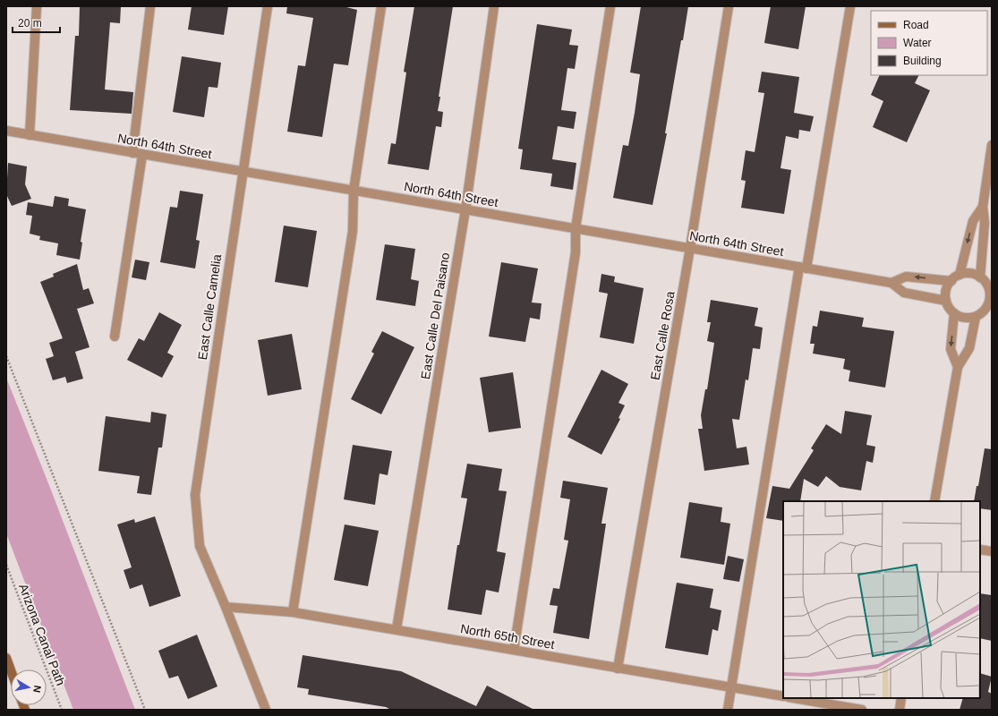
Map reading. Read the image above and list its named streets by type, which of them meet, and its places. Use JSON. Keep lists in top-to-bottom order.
{
  "streets": {
    "street": [
      "North 64th Street",
      "East Calle Camelia",
      "East Calle Del Paisano",
      "East Calle Rosa",
      "North 65th Street"
    ],
    "path": ["Arizona Canal Path"]
  },
  "crossings": [
    ["North 64th Street", "East Calle Camelia"],
    ["North 64th Street", "East Calle Del Paisano"],
    ["North 64th Street", "East Calle Rosa"],
    ["East Calle Camelia", "North 65th Street"],
    ["East Calle Del Paisano", "North 65th Street"],
    ["East Calle Rosa", "North 65th Street"]
  ],
  "legend": ["Road", "Water", "Building"],
  "scale_bar": "20 m",
  "north": "right"
}
